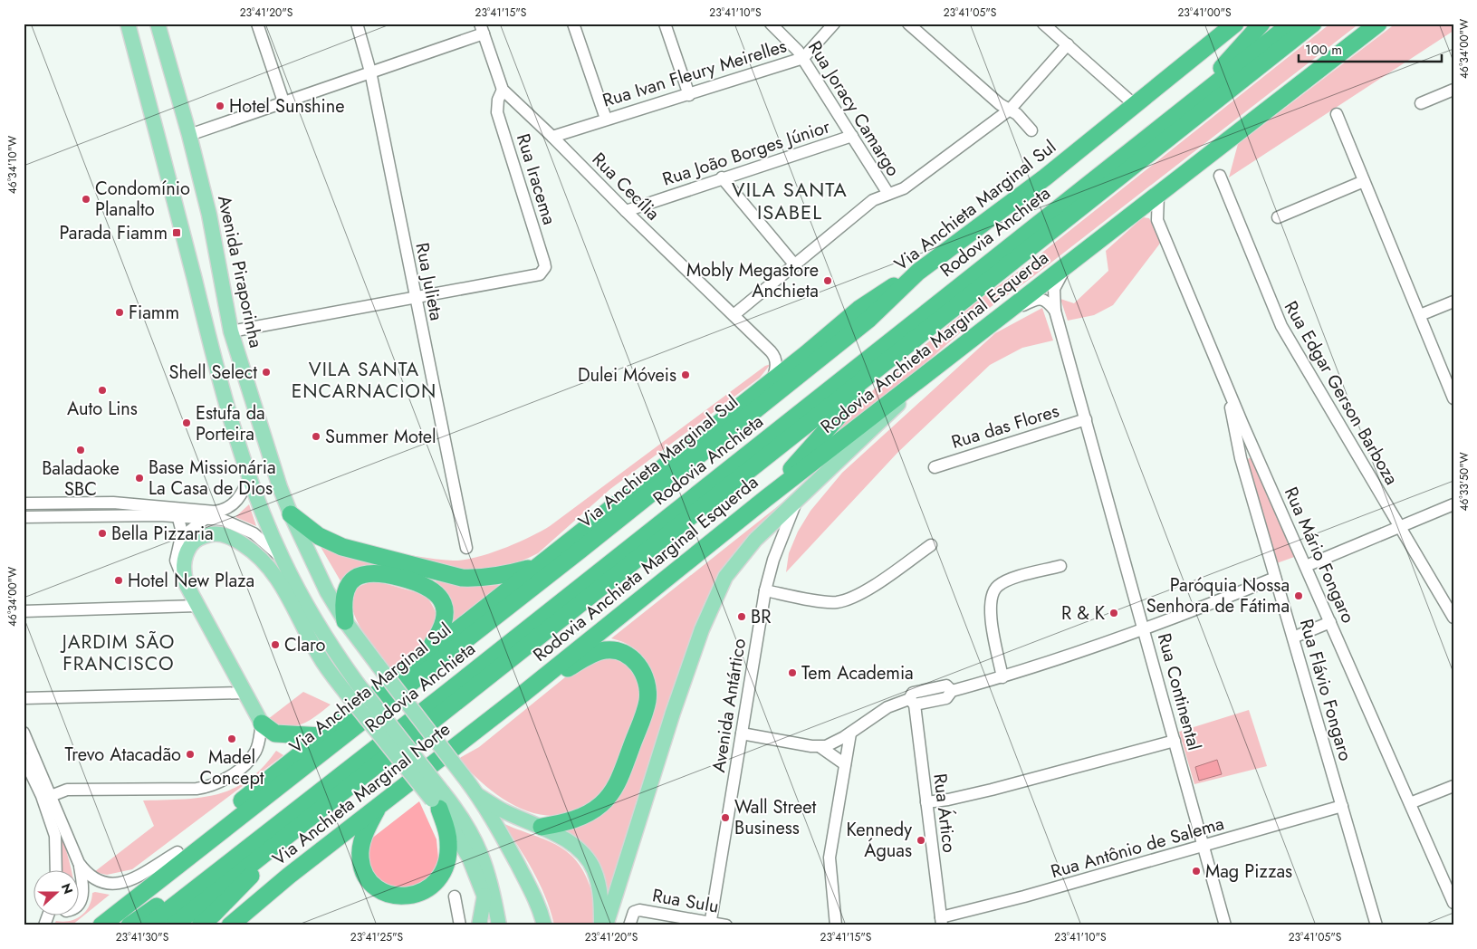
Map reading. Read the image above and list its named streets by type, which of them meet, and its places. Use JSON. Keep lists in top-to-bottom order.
{
  "streets": {
    "highway": [
      "Via Anchieta Marginal Sul",
      "Rodovia Anchieta",
      "Rodovia Anchieta Marginal Esquerda",
      "Via Anchieta Marginal Norte"
    ],
    "main road": ["Avenida Piraporinha"],
    "street": [
      "Rua Ivan Fleury Meirelles",
      "Rua Joracy Camargo",
      "Rua João Borges Júnior",
      "Rua Iracema",
      "Rua Cecília",
      "Rua Julieta",
      "Rua Edgar Gerson Barboza",
      "Rua das Flores",
      "Rua Mário Fongaro",
      "Rua Flávio Fongaro",
      "Rua Continental",
      "Avenida Antártico",
      "Rua Ártico",
      "Rua Antônio de Salema",
      "Rua Sulu"
    ]
  },
  "crossings": [
    ["Rua Ivan Fleury Meirelles", "Rua Joracy Camargo"],
    ["Rua Ivan Fleury Meirelles", "Rua Cecília"],
    ["Rua Joracy Camargo", "Rua João Borges Júnior"],
    ["Rua João Borges Júnior", "Rua Cecília"],
    ["Rua Iracema", "Rua Cecília"],
    ["Rua Iracema", "Rua Julieta"],
    ["Rodovia Anchieta Marginal Esquerda", "Rua Continental"],
    ["Rodovia Anchieta Marginal Esquerda", "Via Anchieta Marginal Norte"],
    ["Rua das Flores", "Rua Continental"],
    ["Rua Mário Fongaro", "Rua Flávio Fongaro"],
    ["Rua Flávio Fongaro", "Rua Antônio de Salema"],
    ["Rua Continental", "Rua Antônio de Salema"],
    ["Avenida Antártico", "Rua Sulu"],
    ["Rua Ártico", "Rua Antônio de Salema"]
  ],
  "districts": ["VILA SANTA ISABEL", "VILA SANTA ENCARNACION", "JARDIM SÃO FRANCISCO"],
  "places": {
    "other": [
      "Hotel Sunshine",
      "Condomínio Planalto",
      "Mobly Megastore Anchieta",
      "Fiamm",
      "Shell Select",
      "Dulei Móveis",
      "Auto Lins",
      "Estufa da Porteira",
      "Summer Motel",
      "Baladaoke SBC",
      "Base Missionária La Casa de Dios",
      "Bella Pizzaria",
      "Hotel New Plaza",
      "Paróquia Nossa Senhora de Fátima",
      "R & K",
      "BR",
      "Claro",
      "Tem Academia",
      "Madel Concept",
      "Trevo Atacadão",
      "Wall Street Business",
      "Kennedy Águas",
      "Mag Pizzas"
    ],
    "transit": ["Parada Fiamm"]
  },
  "scale_bar": "100 m",
  "north": "right",
  "coordinates": [
    "23°41'20\"S",
    "23°41'15\"S",
    "23°41'10\"S",
    "23°41'05\"S",
    "23°41'00\"S",
    "46°34'00\"W",
    "46°34'10\"W",
    "46°33'50\"W",
    "23°41'30\"S",
    "23°41'25\"S"
  ]
}
